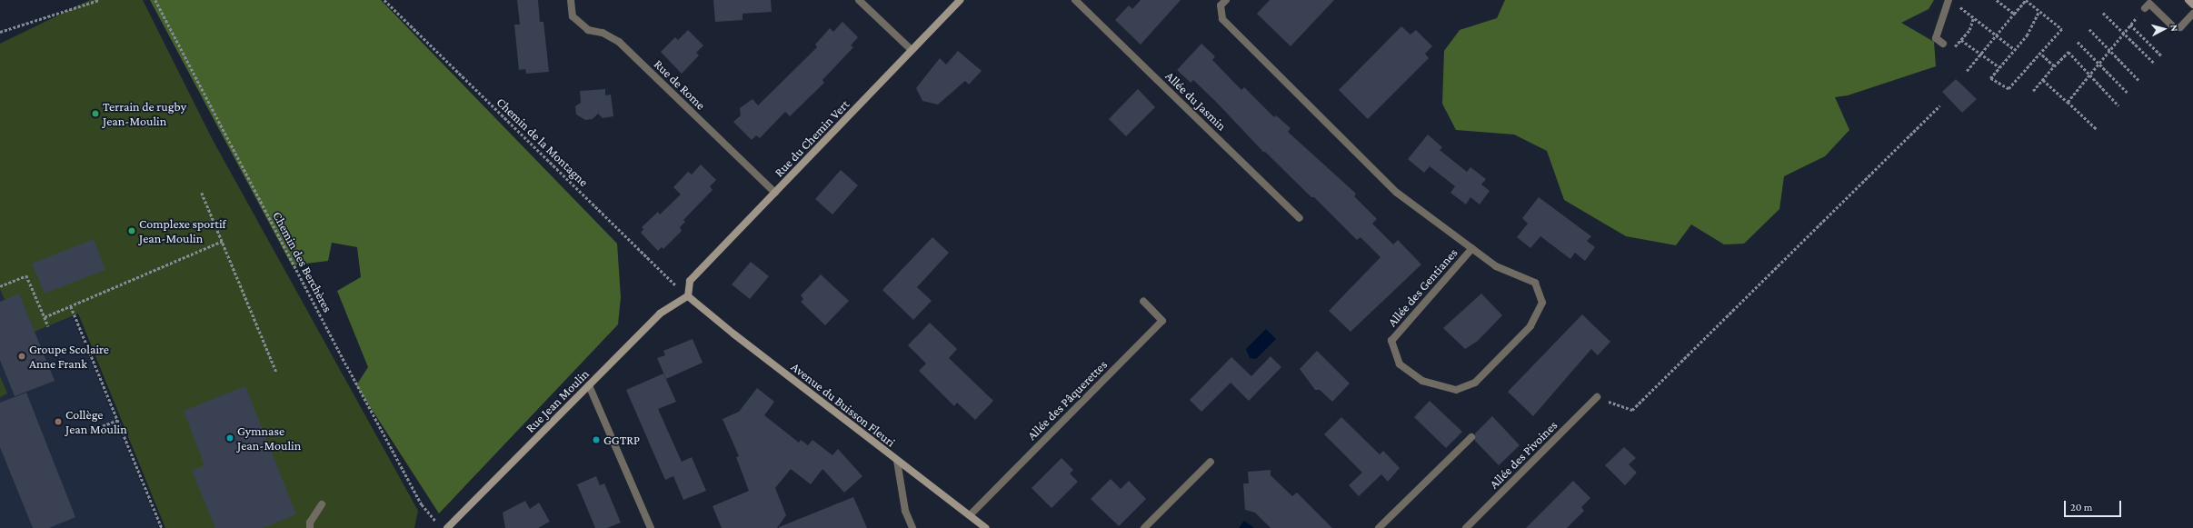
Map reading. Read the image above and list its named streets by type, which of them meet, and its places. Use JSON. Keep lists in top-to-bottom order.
{
  "streets": {
    "street": [
      "Rue de Rome",
      "Allée du Jasmin",
      "Rue du Chemin Vert",
      "Allée des Gentianes",
      "Allée des Pâquerettes",
      "Rue Jean Moulin",
      "Avenue du Buisson Fleuri",
      "Allée des Pivoines"
    ],
    "path": ["Chemin de la Montagne", "Chemin des Berchères"]
  },
  "crossings": [
    ["Rue de Rome", "Rue du Chemin Vert"],
    ["Rue du Chemin Vert", "Chemin de la Montagne"],
    ["Rue du Chemin Vert", "Rue Jean Moulin"],
    ["Rue du Chemin Vert", "Avenue du Buisson Fleuri"],
    ["Chemin de la Montagne", "Rue Jean Moulin"],
    ["Chemin de la Montagne", "Avenue du Buisson Fleuri"],
    ["Allée des Pâquerettes", "Avenue du Buisson Fleuri"],
    ["Rue Jean Moulin", "Avenue du Buisson Fleuri"]
  ],
  "places": [
    "Terrain de rugby Jean-Moulin",
    "Complexe sportif Jean-Moulin",
    "Groupe Scolaire Anne Frank",
    "Collège Jean Moulin",
    "Gymnase Jean-Moulin",
    "GGTRP"
  ],
  "scale_bar": "20 m",
  "north": "right"
}
